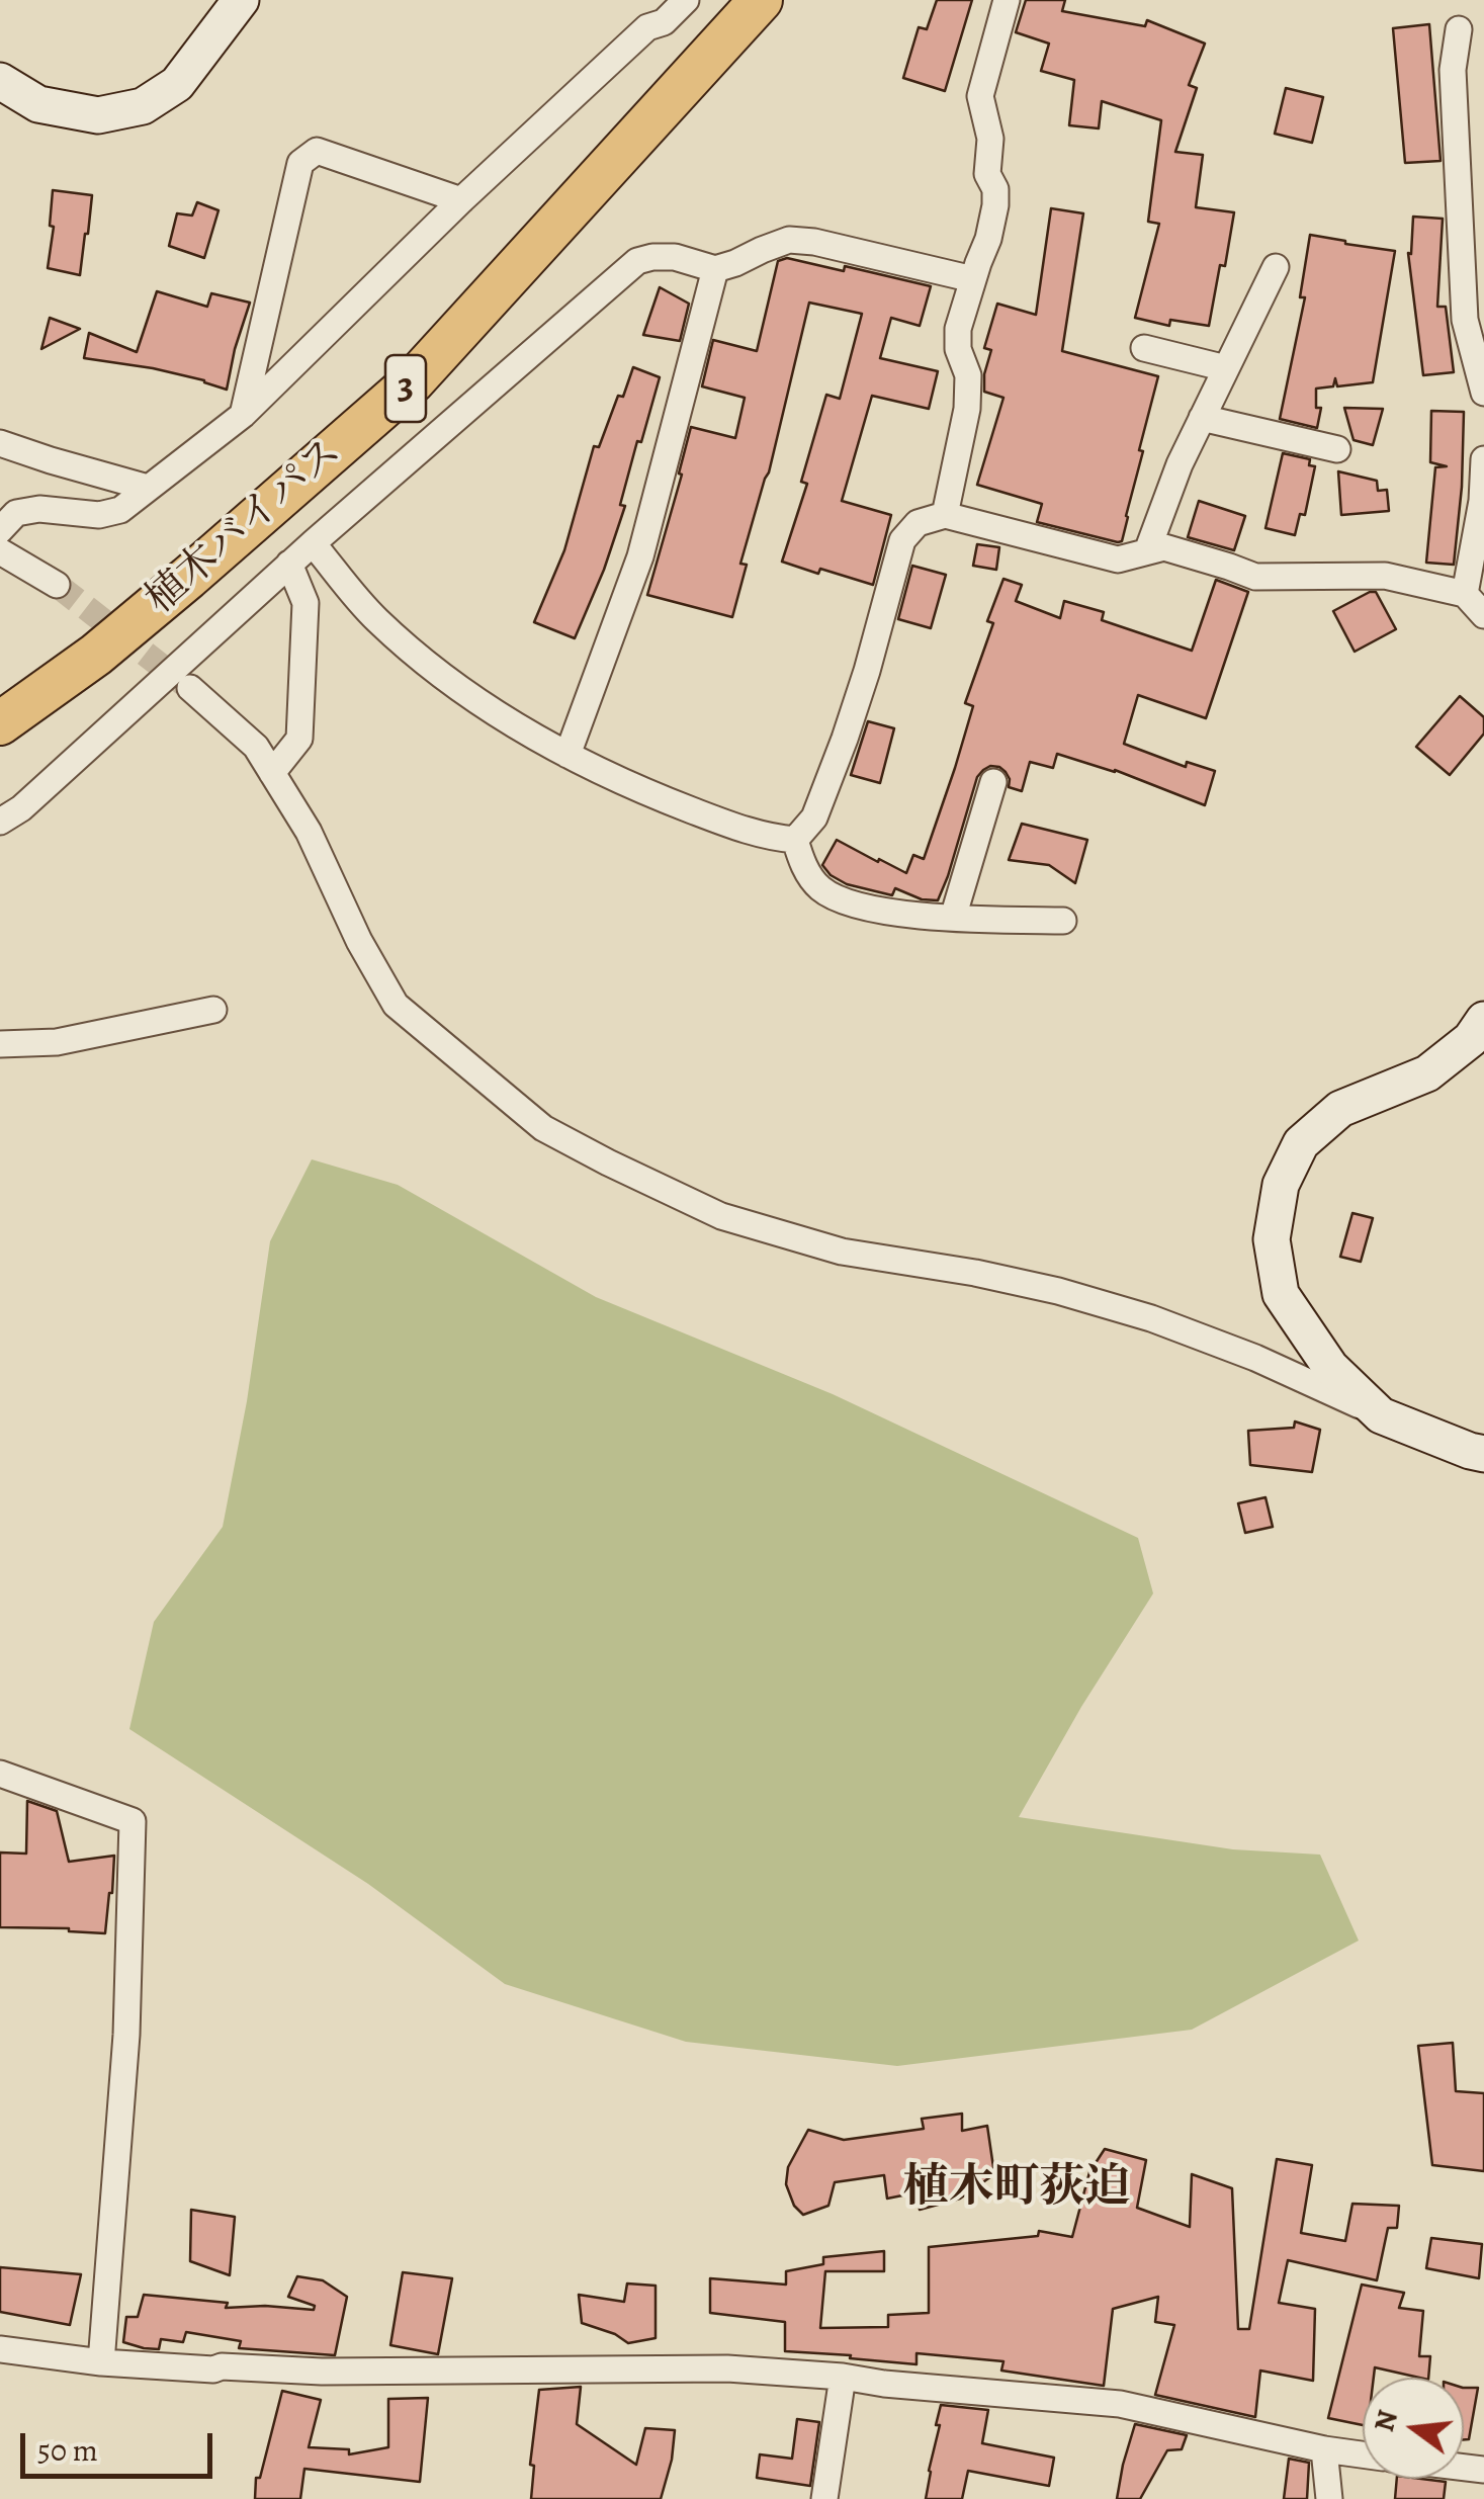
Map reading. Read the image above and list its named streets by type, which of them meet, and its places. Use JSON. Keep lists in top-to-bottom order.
{
  "streets": {
    "highway": ["3", "植木バイパス"]
  },
  "districts": ["植木町荻迫"],
  "scale_bar": "50 m",
  "north": "left"
}
